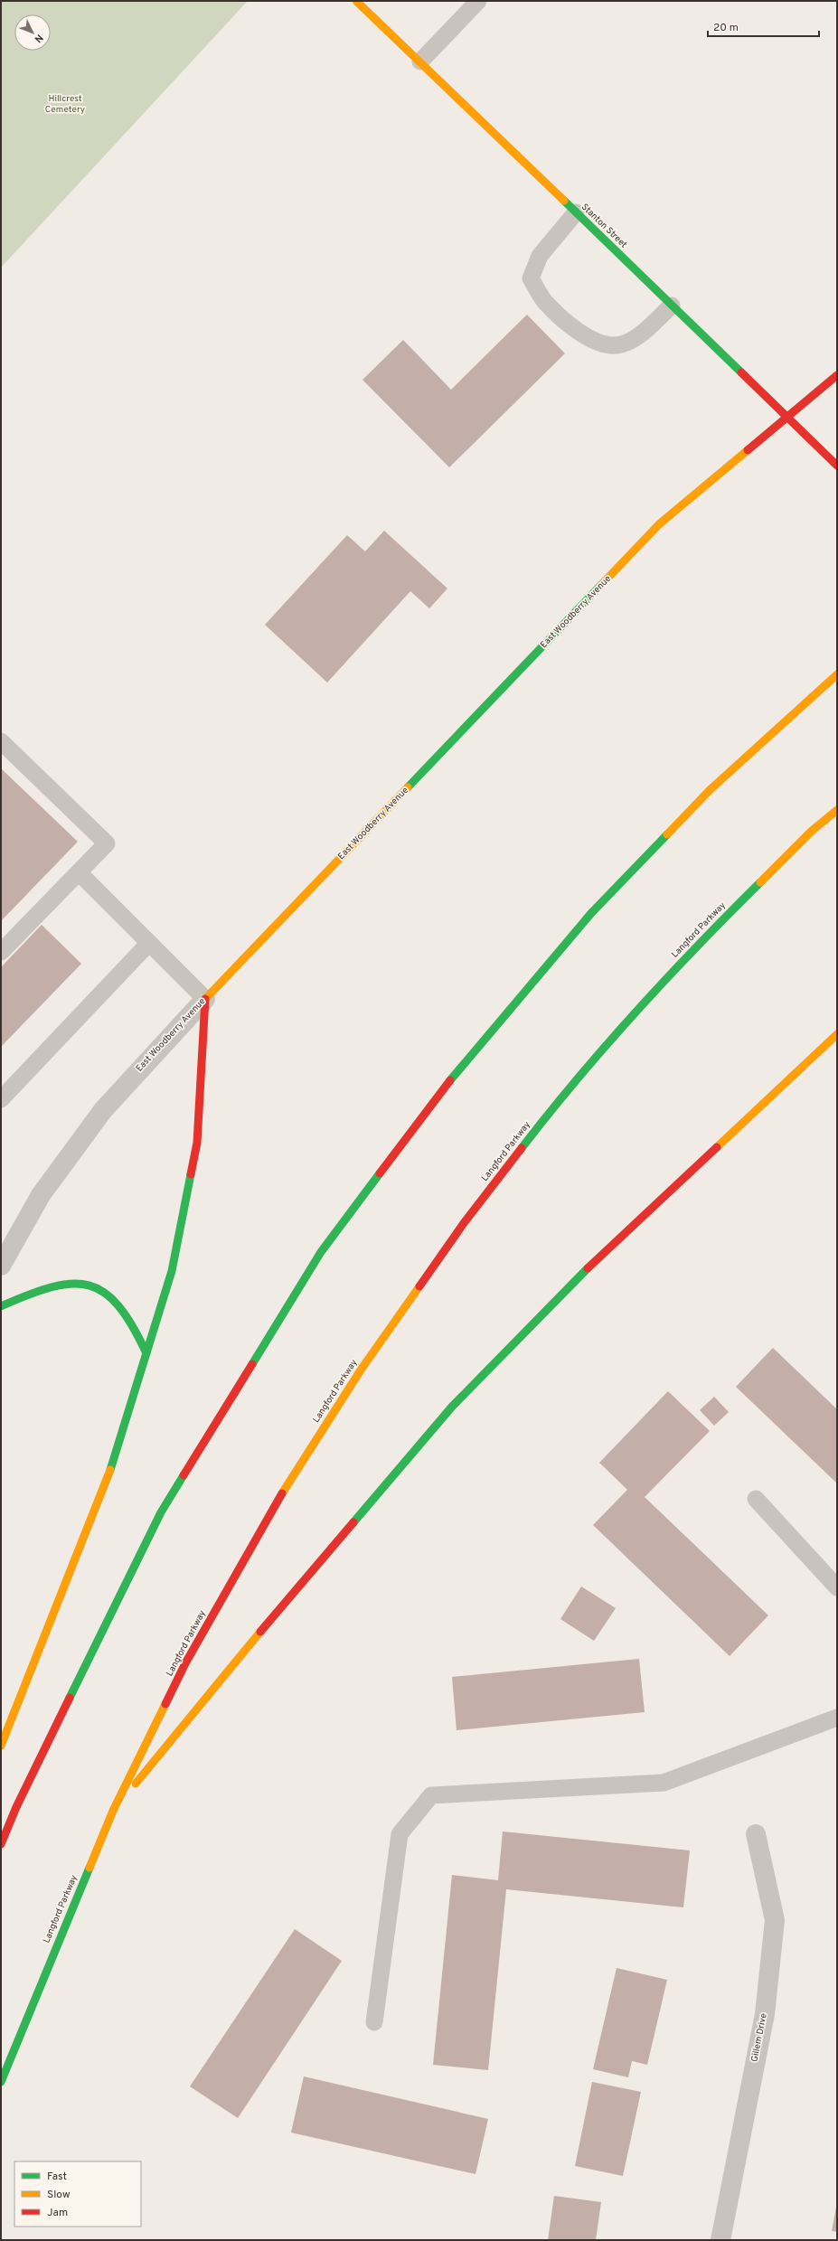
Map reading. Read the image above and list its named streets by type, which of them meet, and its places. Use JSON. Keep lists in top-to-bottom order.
{
  "streets": {
    "main road": ["Stanton Street", "East Woodberry Avenue", "Langford Parkway"],
    "street": ["Gillem Drive"]
  },
  "crossings": [
    ["Stanton Street", "East Woodberry Avenue"]
  ],
  "parks": ["Hillcrest Cemetery"],
  "legend": ["Fast", "Slow", "Jam"],
  "scale_bar": "20 m",
  "north": "bottom right"
}
